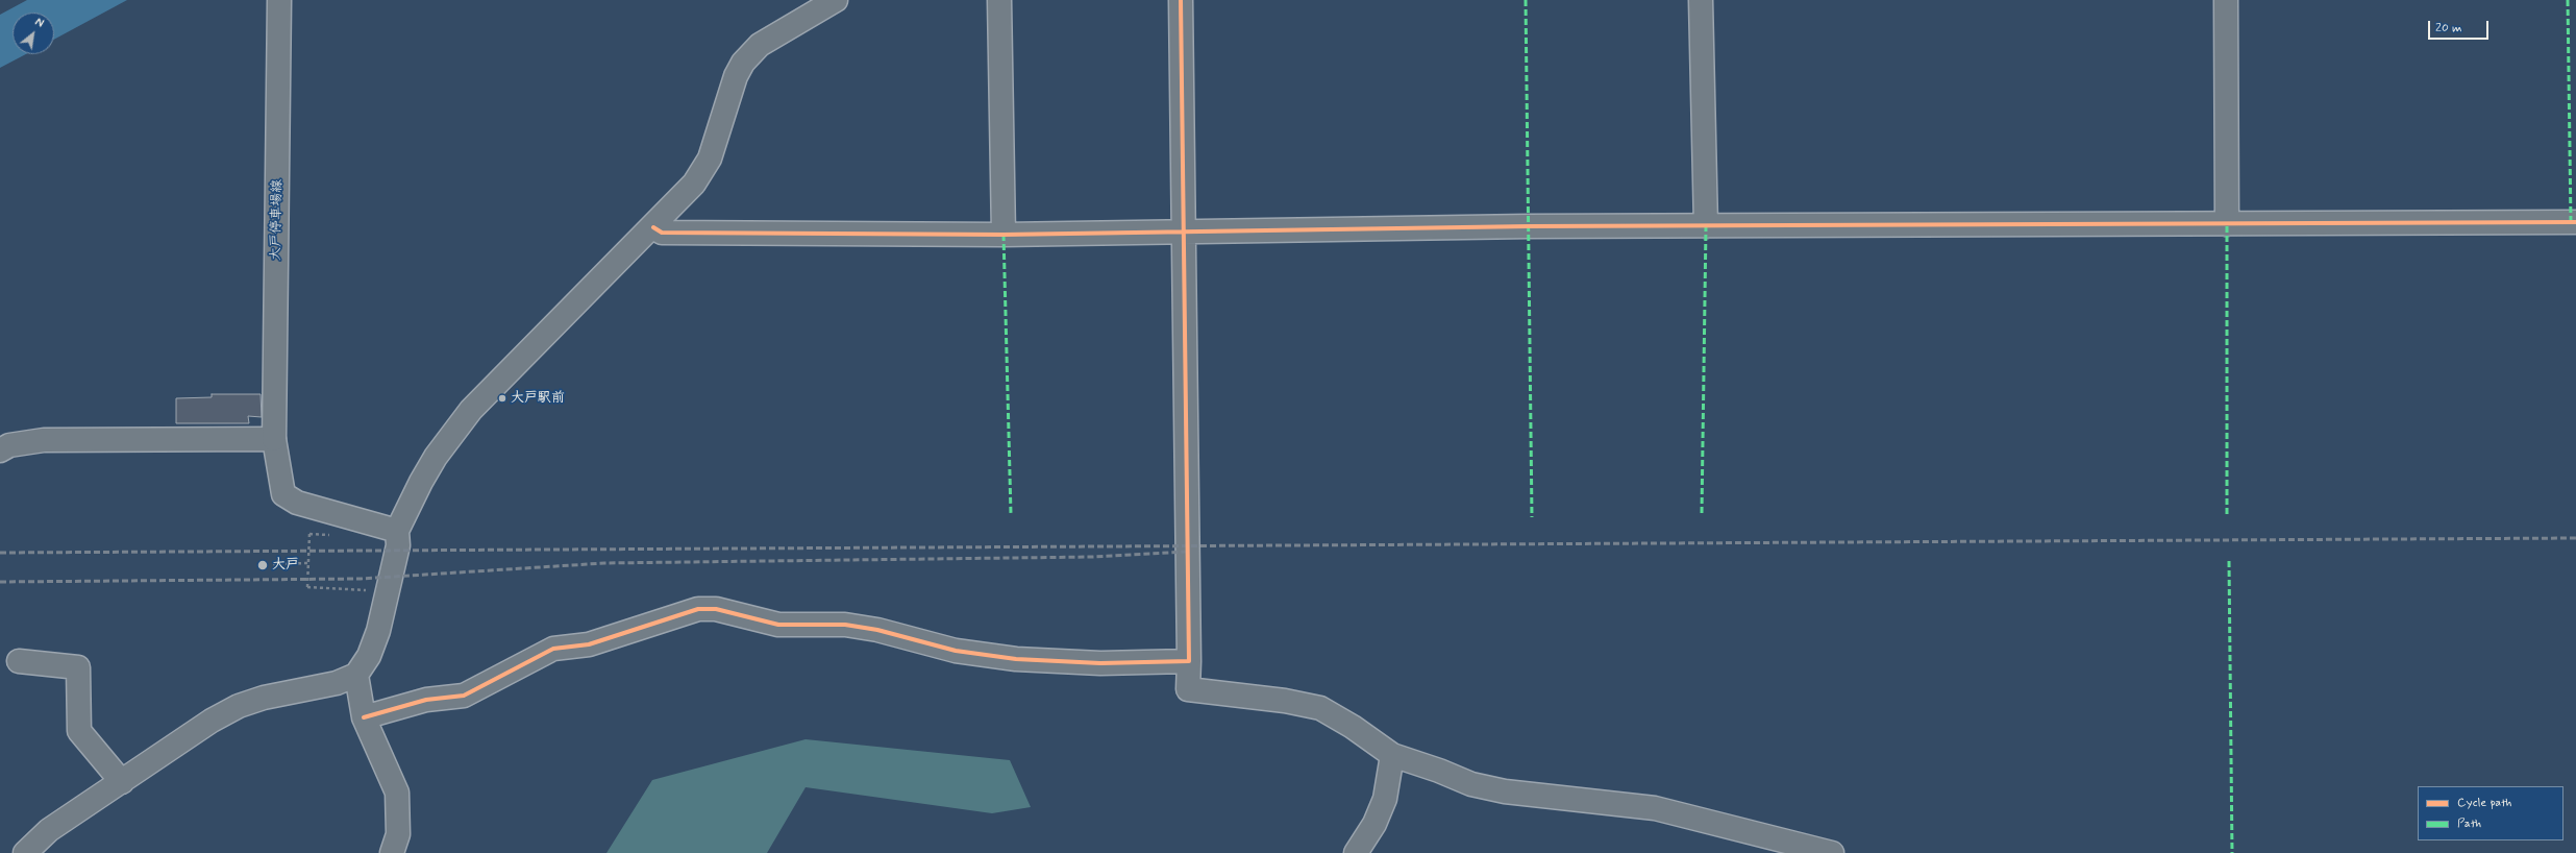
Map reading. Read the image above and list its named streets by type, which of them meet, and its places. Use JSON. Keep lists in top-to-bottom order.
{
  "streets": {
    "street": ["大戸停車場線"]
  },
  "places": ["大戸駅前", "大戸"],
  "legend": ["Cycle path", "Path"],
  "scale_bar": "20 m",
  "north": "top right"
}
